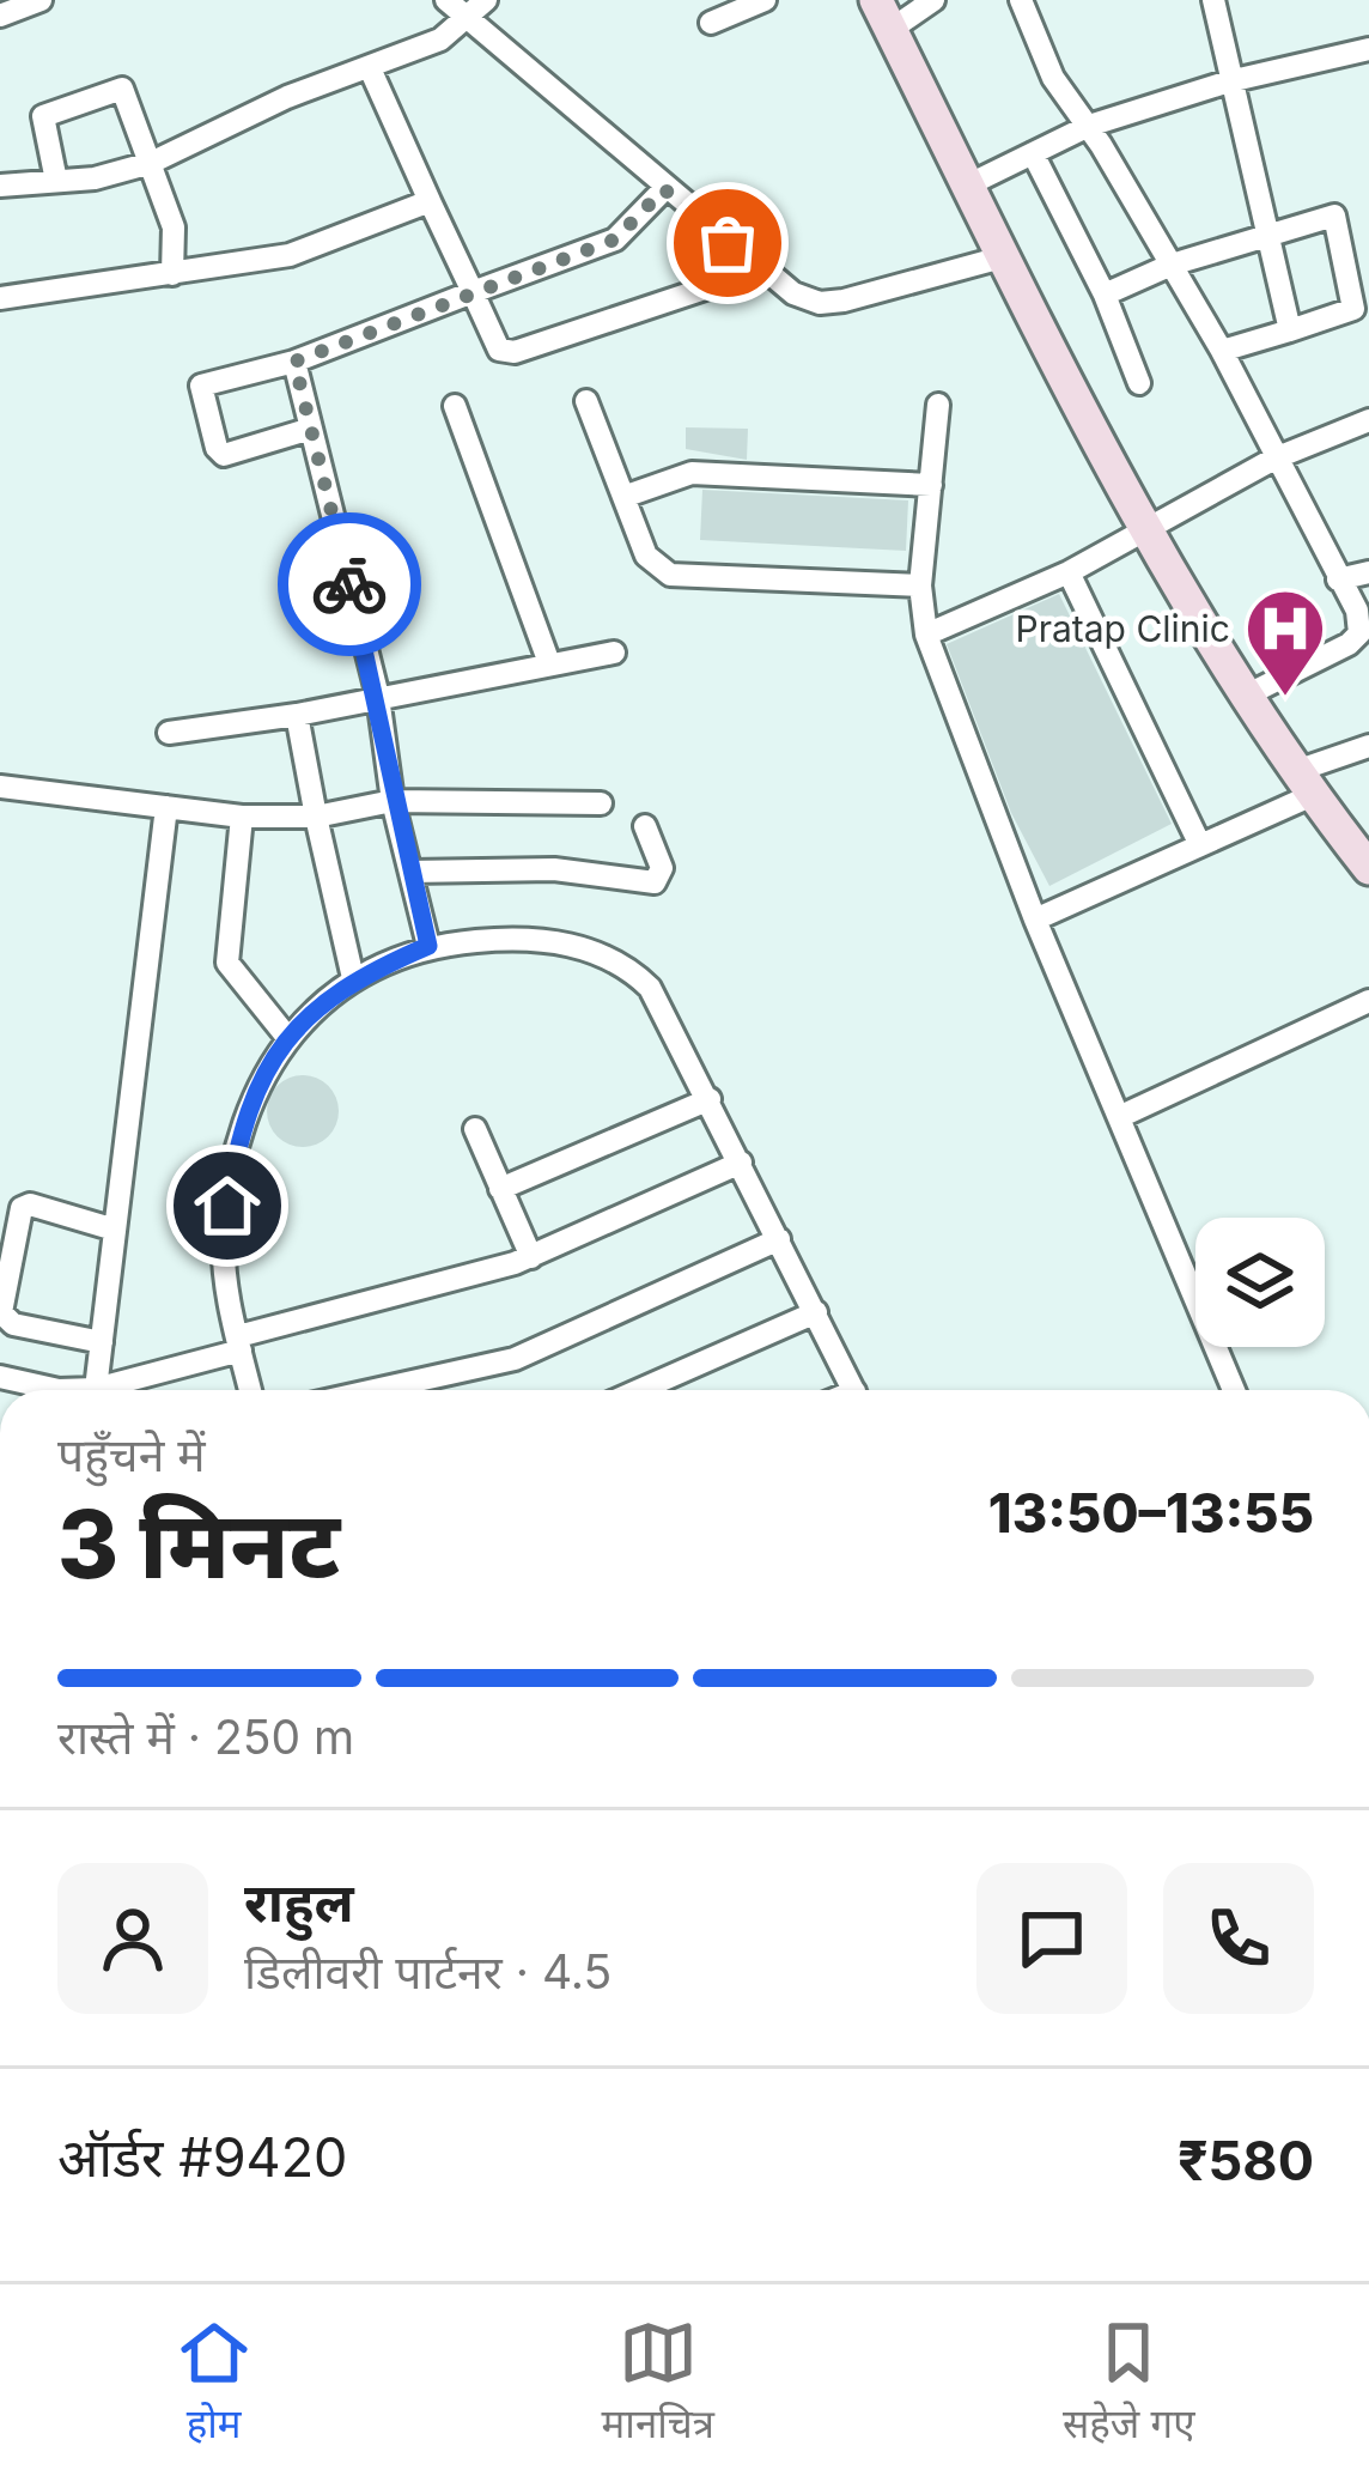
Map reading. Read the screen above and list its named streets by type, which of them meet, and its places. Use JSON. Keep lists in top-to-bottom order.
{
  "places": {
    "hospital": ["Pratap Clinic"]
  },
  "page": {
    "heading": ["3 मिनट", "पहुँचने में", "13:50–13:55"],
    "panel": [
      "राहुल",
      "डिलीवरी पार्टनर · 4.5",
      "ऑर्डर #9420",
      "₹580"
    ],
    "bar": "रास्ते में · 250 m",
    "tabs": ["होम", "मानचित्र", "सहेजे गए"]
  }
}
